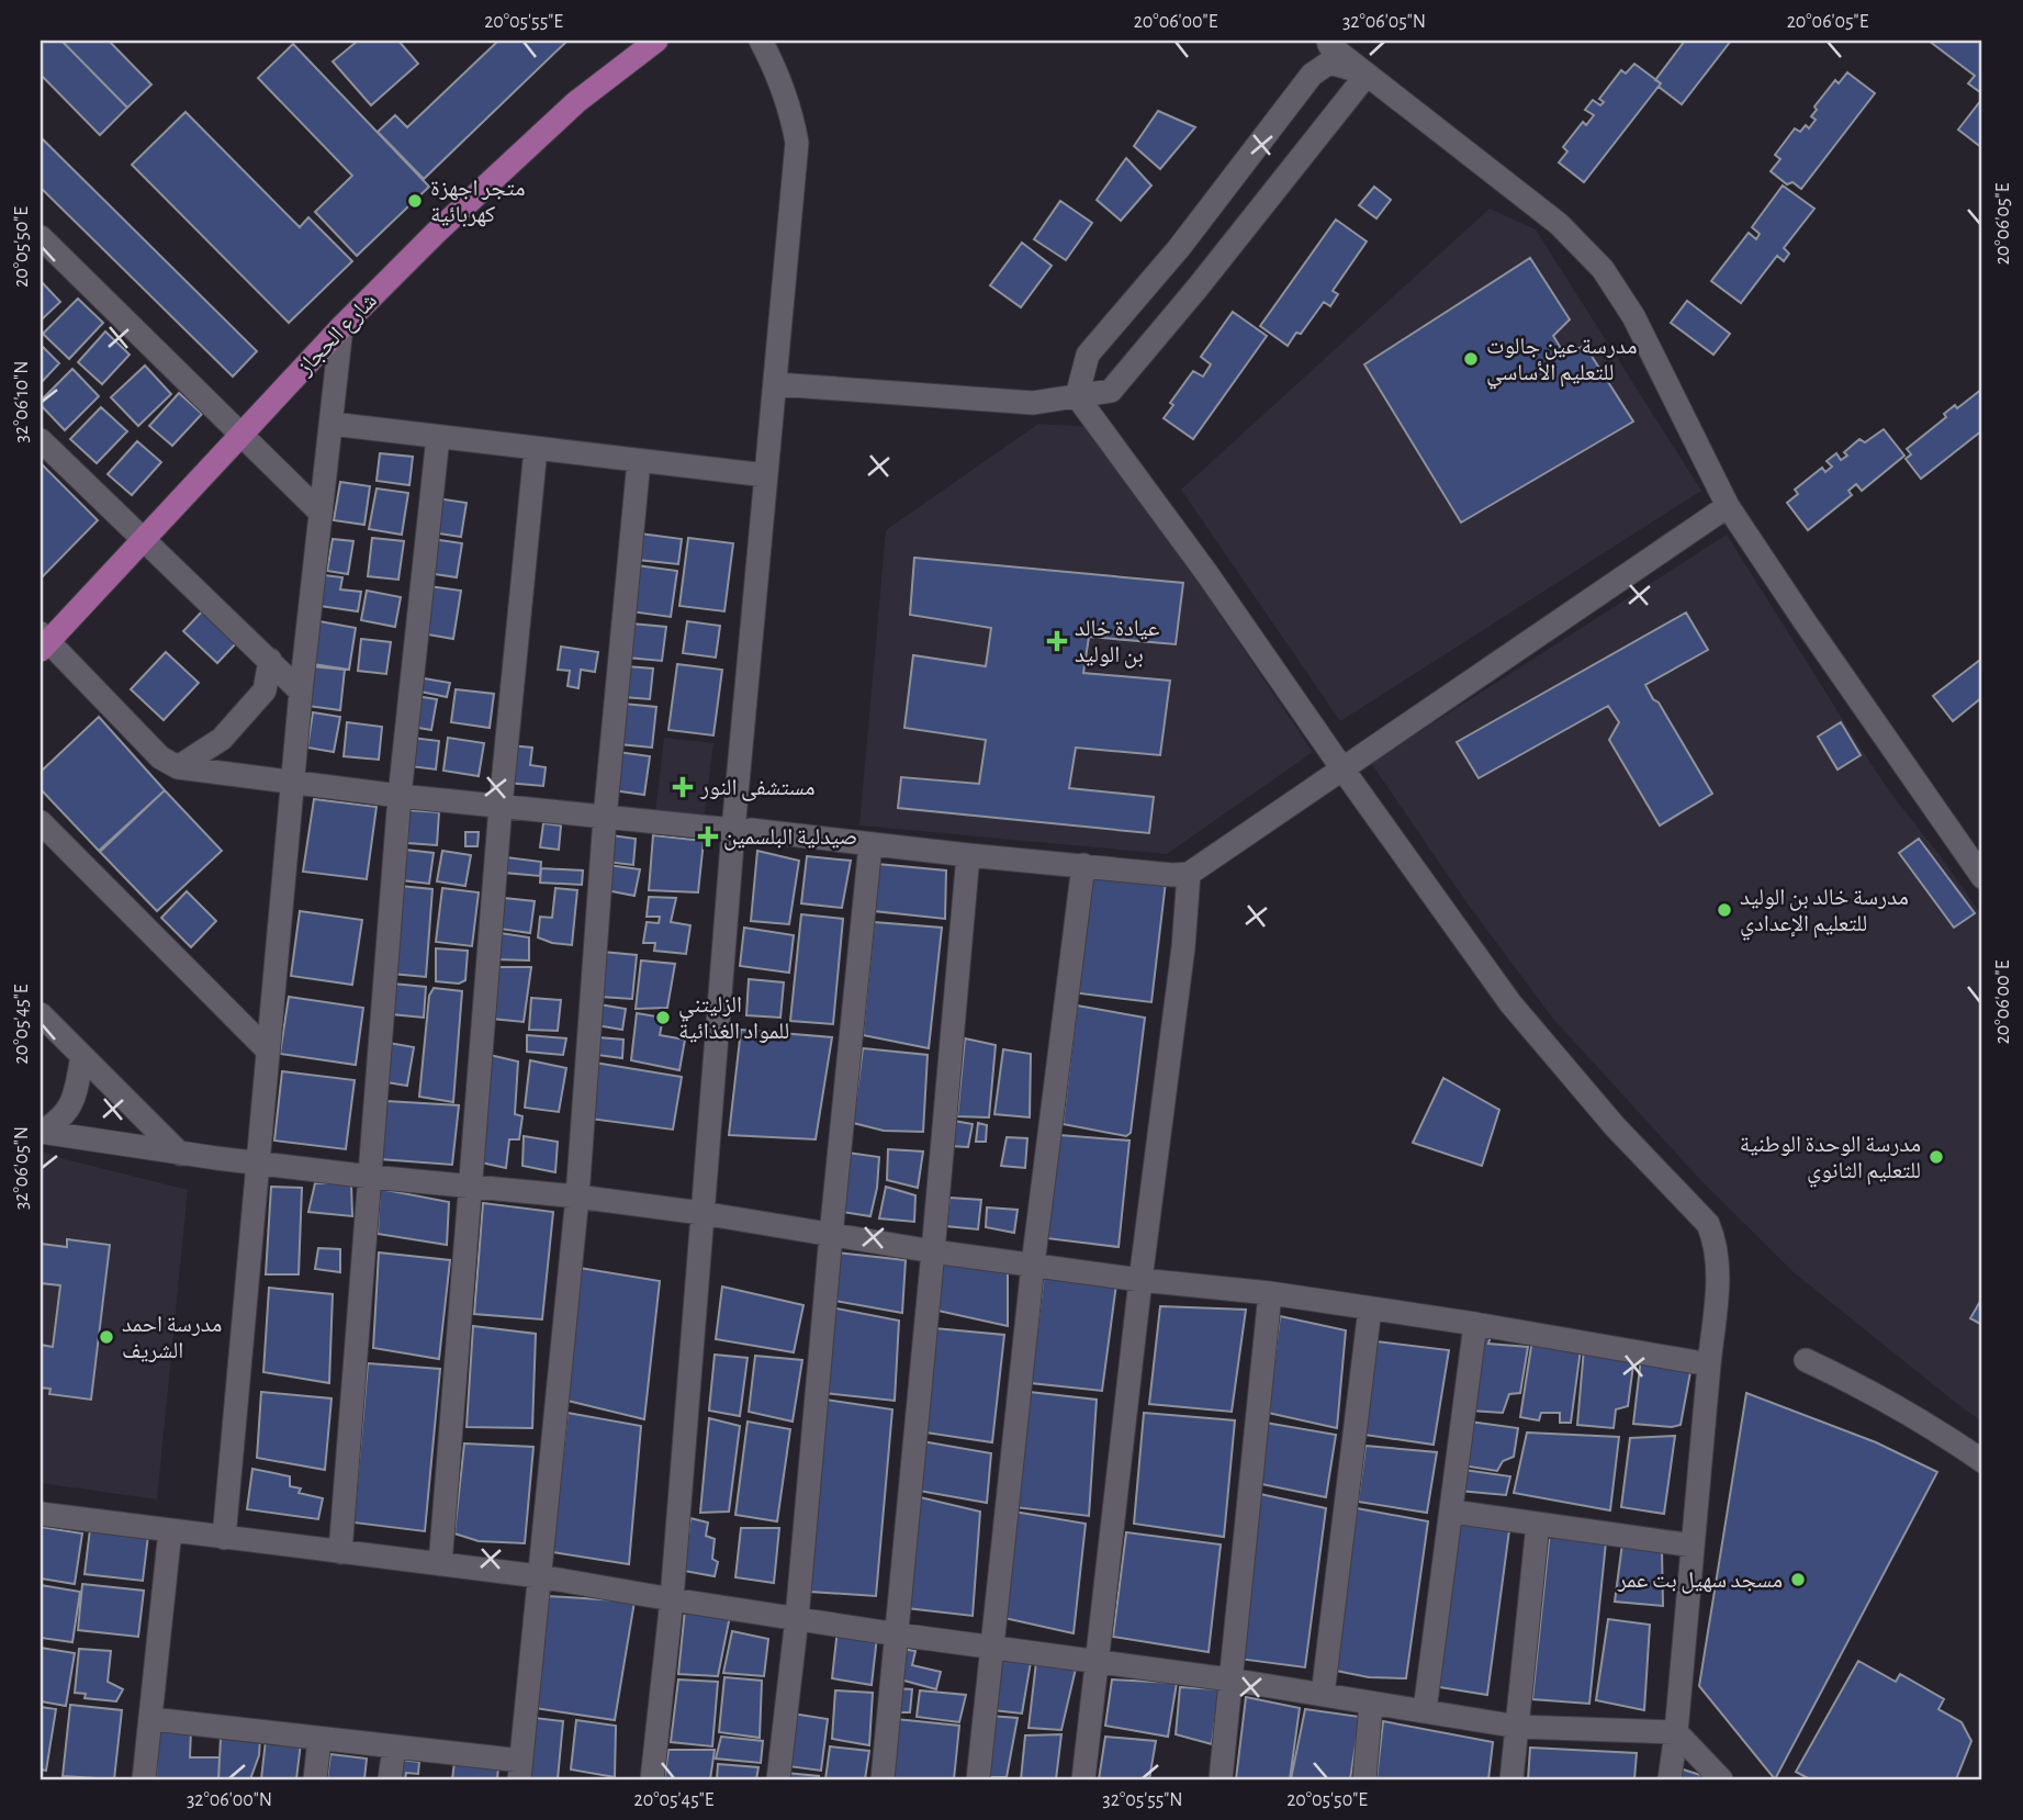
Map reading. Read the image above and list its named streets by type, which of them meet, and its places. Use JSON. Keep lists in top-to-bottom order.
{
  "streets": {
    "main road": ["شارع الحجاز"]
  },
  "places": {
    "other": [
      "متجر اجهزة كهربائية",
      "مدرسة عين جالوت للتعليم الأساسي",
      "مدرسة خالد بن الوليد للتعليم الإعدادي",
      "الزليتني للمواد الغذائية",
      "مدرسة الوحدة الوطنية للتعليم الثانوي",
      "مدرسة احمد الشريف",
      "مسجد سهيل بت عمر"
    ],
    "health": ["عيادة خالد بن الوليد", "مستشفى النور", "صيدلية البلسمين"]
  },
  "coordinates": [
    "20°05'55\"E",
    "20°06'00\"E",
    "32°06'05\"N",
    "20°06'05\"E",
    "20°05'50\"E",
    "32°06'10\"N",
    "20°05'45\"E",
    "32°06'00\"N",
    "32°05'55\"N"
  ]
}
